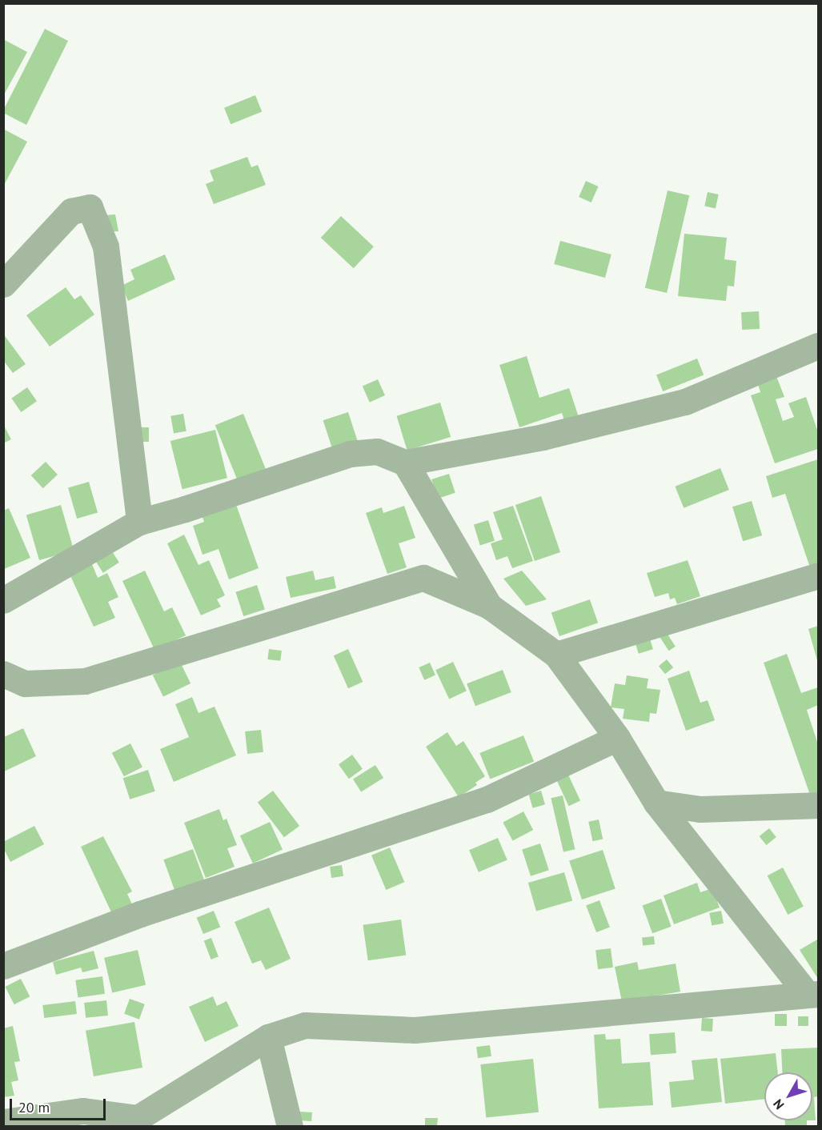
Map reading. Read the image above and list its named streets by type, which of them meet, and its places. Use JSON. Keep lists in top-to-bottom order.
{
  "scale_bar": "20 m",
  "north": "bottom left"
}
